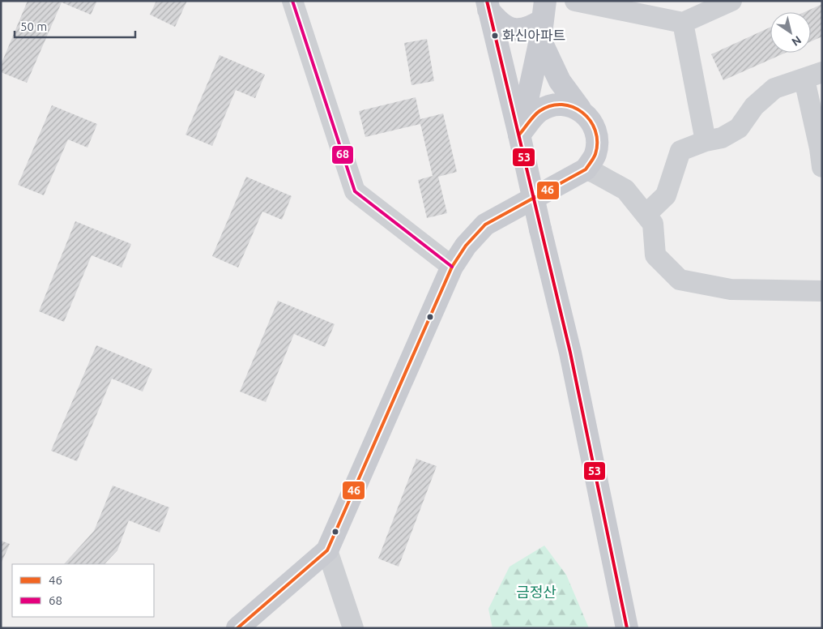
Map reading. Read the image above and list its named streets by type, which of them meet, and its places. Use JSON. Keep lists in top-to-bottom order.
{
  "parks": ["금정산"],
  "places": ["화신아파트"],
  "lines": ["transit line 68", "transit line 53", "transit line 46"],
  "legend": ["46", "68"],
  "scale_bar": "50 m",
  "north": "bottom right"
}
